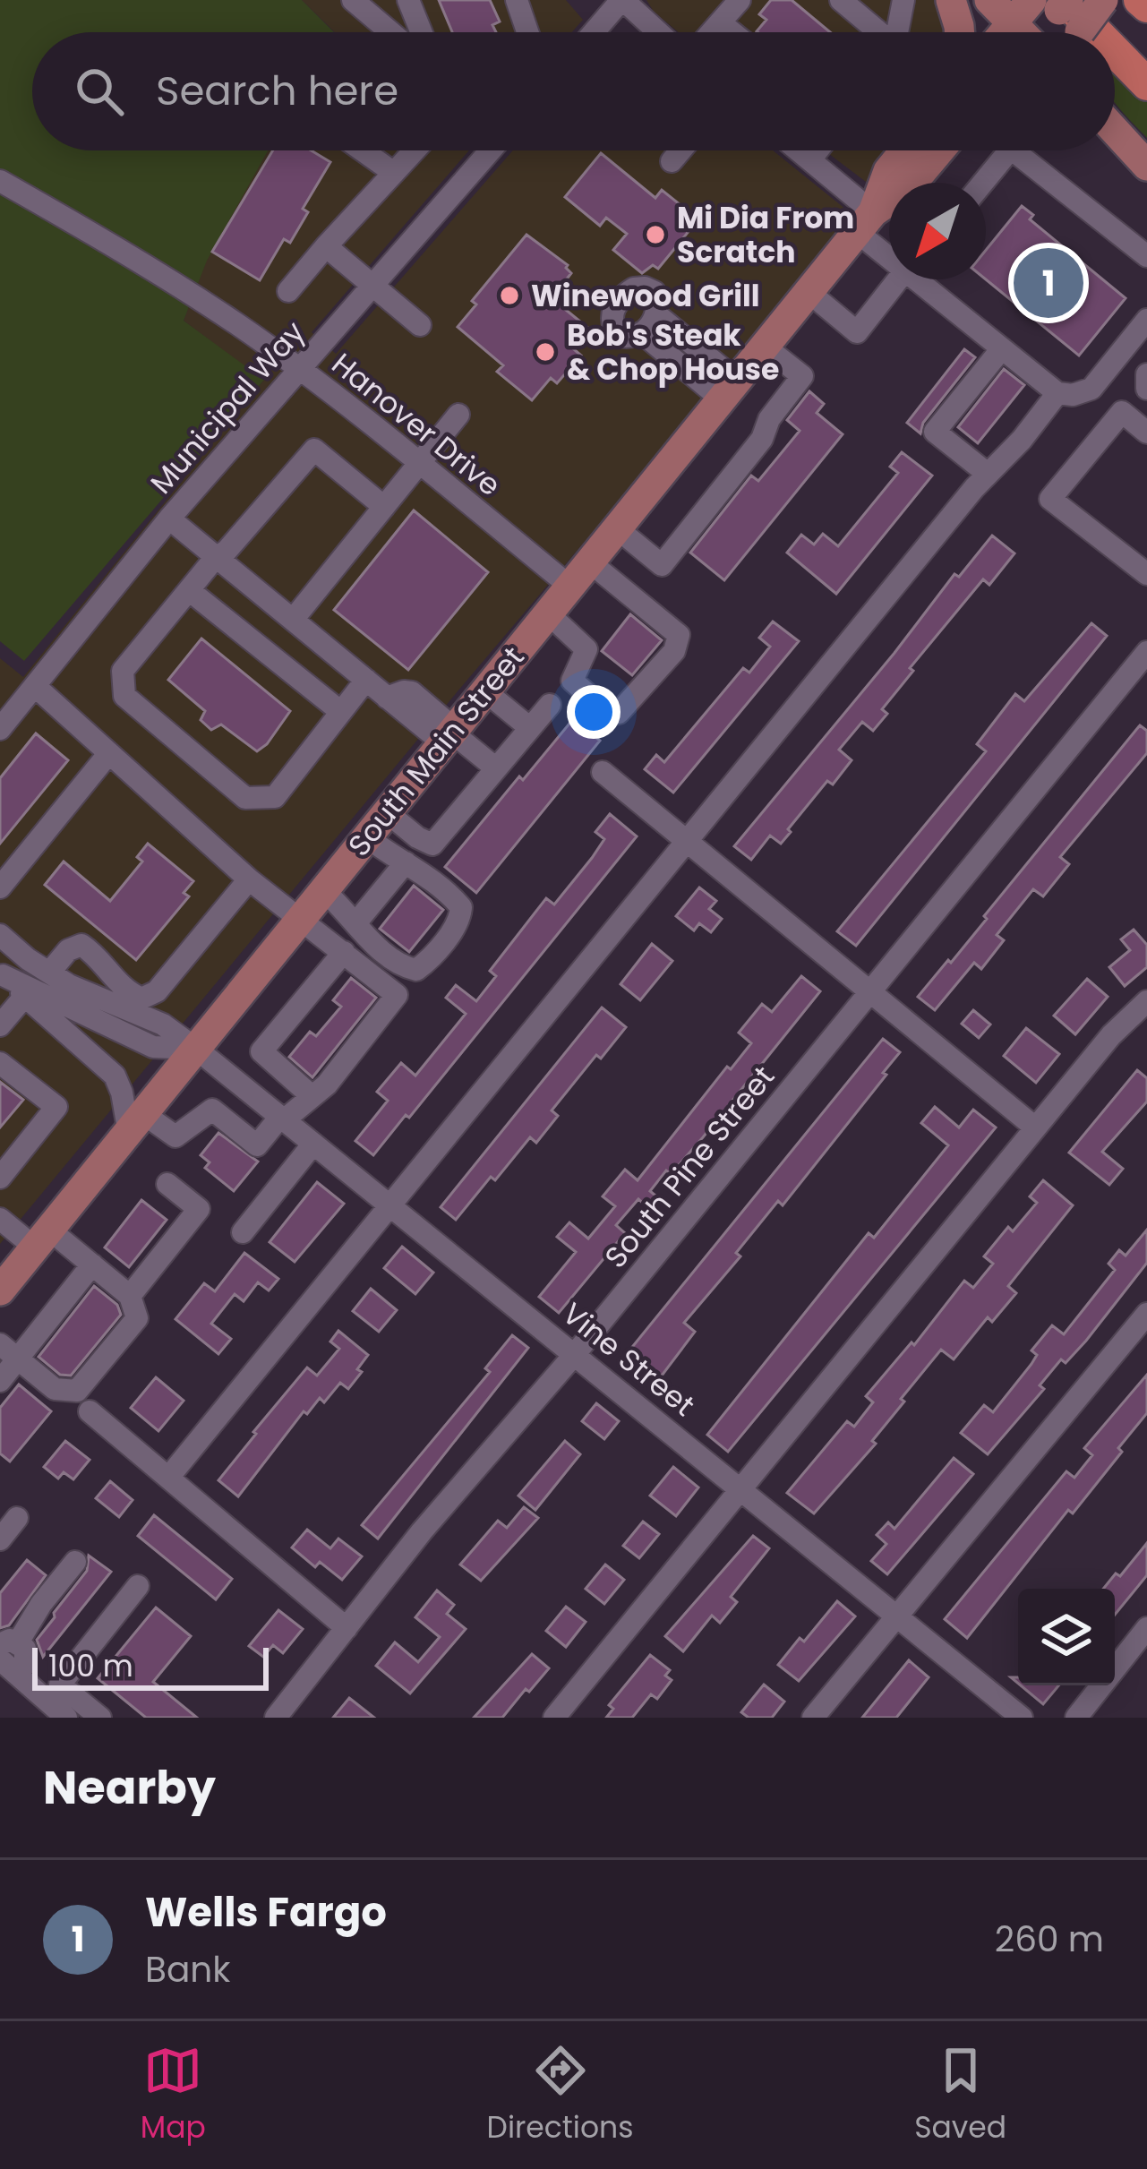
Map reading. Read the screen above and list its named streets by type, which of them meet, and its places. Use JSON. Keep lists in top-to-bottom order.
{
  "streets": {
    "main road": ["South Main Street"],
    "street": [
      "Municipal Way",
      "Hanover Drive",
      "South Pine Street",
      "Vine Street"
    ]
  },
  "crossings": [
    ["Municipal Way", "Hanover Drive"],
    ["Hanover Drive", "South Main Street"],
    ["South Main Street", "Vine Street"],
    ["South Pine Street", "Vine Street"]
  ],
  "places": ["Mi Dia From Scratch", "Winewood Grill", "Bob's Steak & Chop House"],
  "scale_bar": "100 m",
  "north": "bottom left",
  "page": {
    "search": "Search here",
    "pins": "1",
    "scale": "100 m",
    "heading": "Nearby",
    "list": [
      {
        "mark": "1",
        "name": "Wells Fargo",
        "note": "Bank",
        "value": "260 m"
      }
    ],
    "nav": ["Map", "Directions", "Saved"]
  }
}
